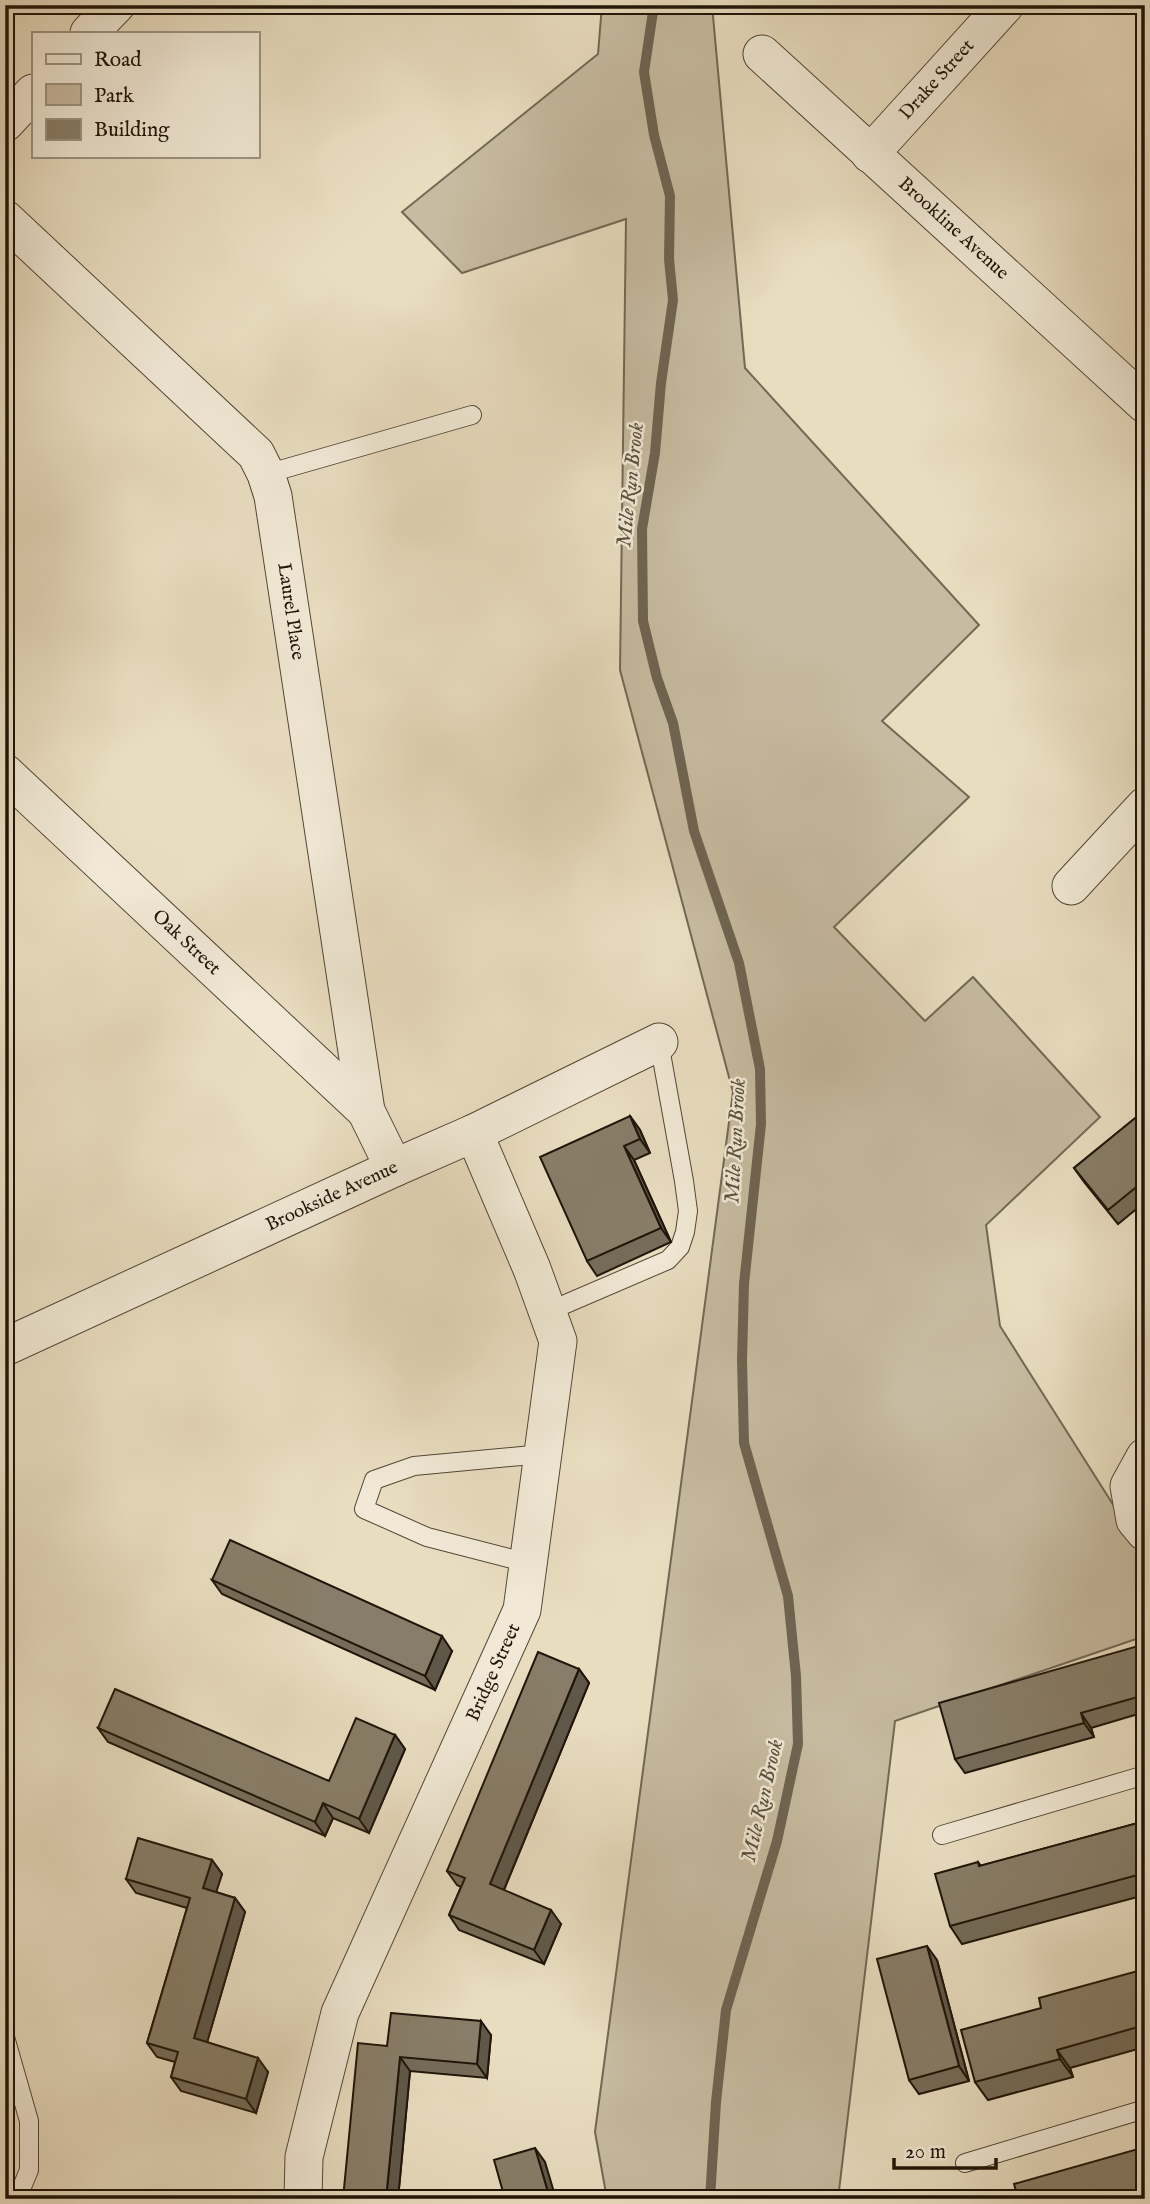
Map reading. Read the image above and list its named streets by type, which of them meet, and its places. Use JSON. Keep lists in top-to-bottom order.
{
  "streets": {
    "street": [
      "Drake Street",
      "Brookline Avenue",
      "Laurel Place",
      "Oak Street",
      "Brookside Avenue",
      "Bridge Street"
    ]
  },
  "crossings": [
    ["Drake Street", "Brookline Avenue"],
    ["Laurel Place", "Oak Street"],
    ["Brookside Avenue", "Bridge Street"]
  ],
  "water": ["Mile Run Brook"],
  "legend": ["Road", "Park", "Building"],
  "scale_bar": "20 m"
}
